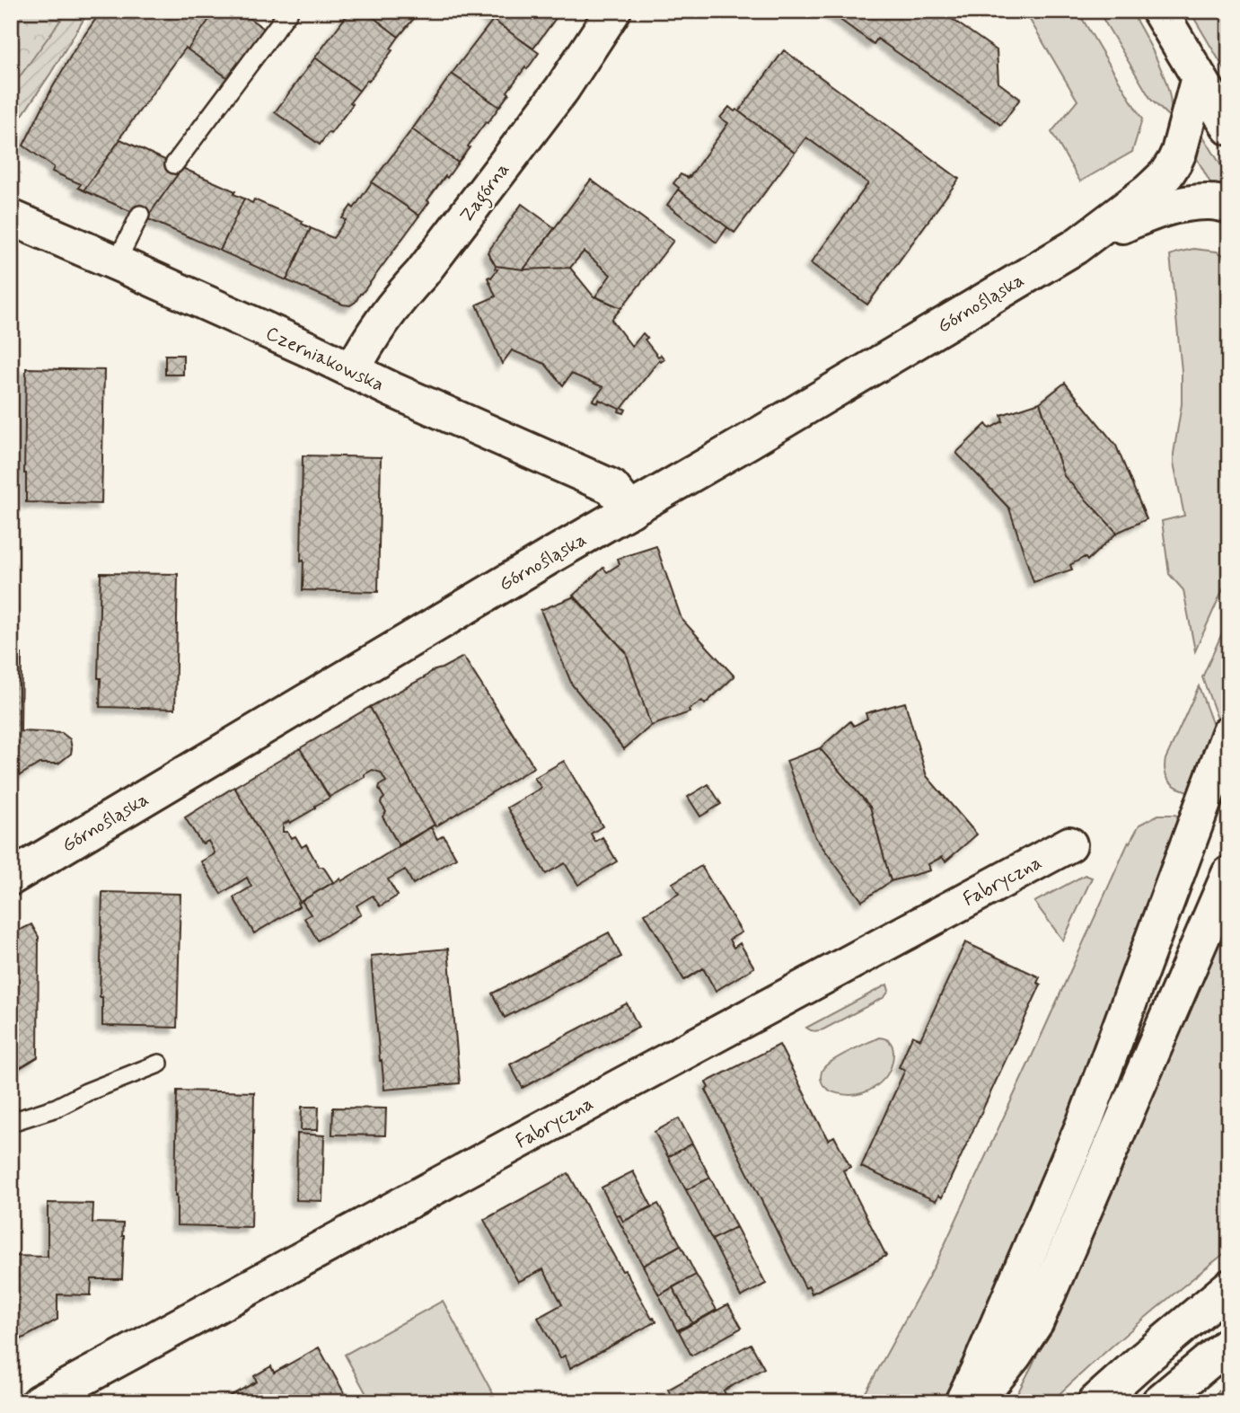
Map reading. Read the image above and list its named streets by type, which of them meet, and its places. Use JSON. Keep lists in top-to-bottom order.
{
  "streets": {
    "street": [
      "Zagórna",
      "Górnośląska",
      "Czerniakowska",
      "Fabryczna"
    ]
  },
  "crossings": [
    ["Zagórna", "Czerniakowska"],
    ["Górnośląska", "Czerniakowska"]
  ]
}
